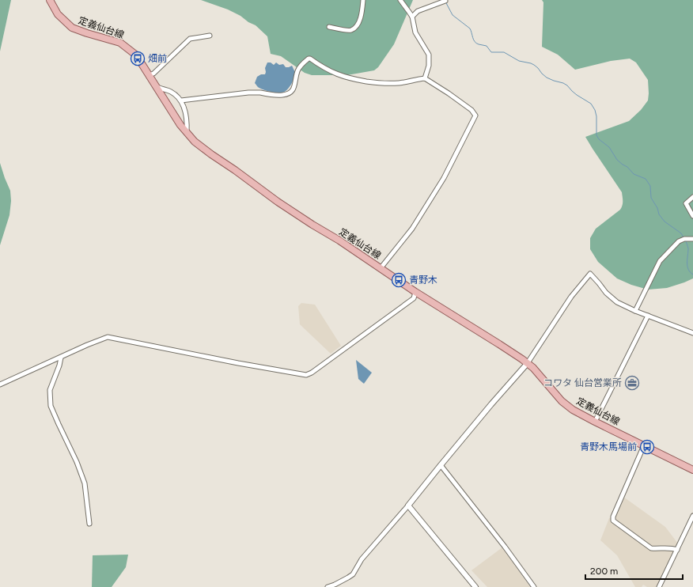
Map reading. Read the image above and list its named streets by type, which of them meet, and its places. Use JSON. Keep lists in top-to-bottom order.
{
  "streets": {
    "main road": ["定義仙台線"]
  },
  "places": {
    "bus stop": ["畑前", "青野木", "青野木馬場前"],
    "office": ["コワタ 仙台営業所"]
  },
  "scale_bar": "200 m"
}
